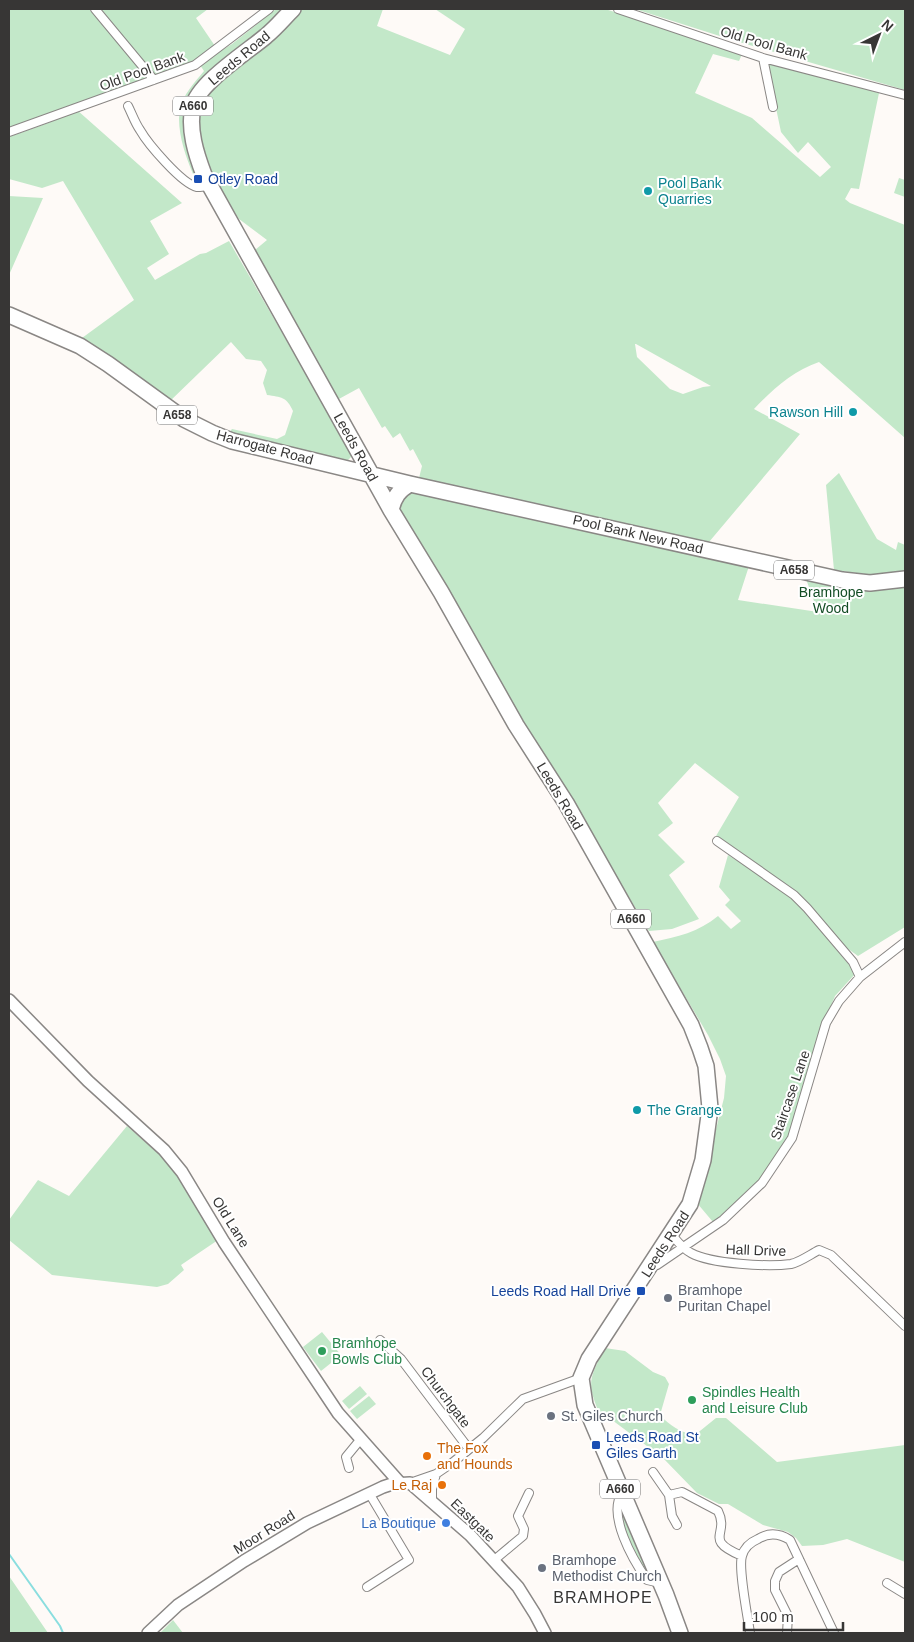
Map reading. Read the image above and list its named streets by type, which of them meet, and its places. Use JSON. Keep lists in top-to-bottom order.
{
  "streets": {
    "highway": [
      "Leeds Road",
      "A660",
      "A658",
      "Harrogate Road",
      "Pool Bank New Road"
    ],
    "street": [
      "Old Pool Bank",
      "Staircase Lane",
      "Old Lane",
      "Hall Drive",
      "Churchgate",
      "Eastgate",
      "Moor Road"
    ]
  },
  "crossings": [
    ["Leeds Road", "A660"],
    ["Leeds Road", "Harrogate Road"],
    ["Leeds Road", "Pool Bank New Road"],
    ["Leeds Road", "Staircase Lane"],
    ["Leeds Road", "Hall Drive"],
    ["Harrogate Road", "Pool Bank New Road"],
    ["Staircase Lane", "Hall Drive"],
    ["Old Lane", "Eastgate"],
    ["Old Lane", "Moor Road"],
    ["Eastgate", "Moor Road"]
  ],
  "districts": ["BRAMHOPE"],
  "parks": ["Bramhope Wood"],
  "places": {
    "transit": ["Otley Road", "Leeds Road Hall Drive", "Leeds Road St Giles Garth"],
    "other": [
      "Pool Bank Quarries",
      "Rawson Hill",
      "The Grange",
      "Bramhope Puritan Chapel",
      "Bramhope Bowls Club",
      "Spindles Health and Leisure Club",
      "St. Giles Church",
      "The Fox and Hounds",
      "Le Raj",
      "La Boutique",
      "Bramhope Methodist Church"
    ]
  },
  "scale_bar": "100 m",
  "north": "top right"
}
